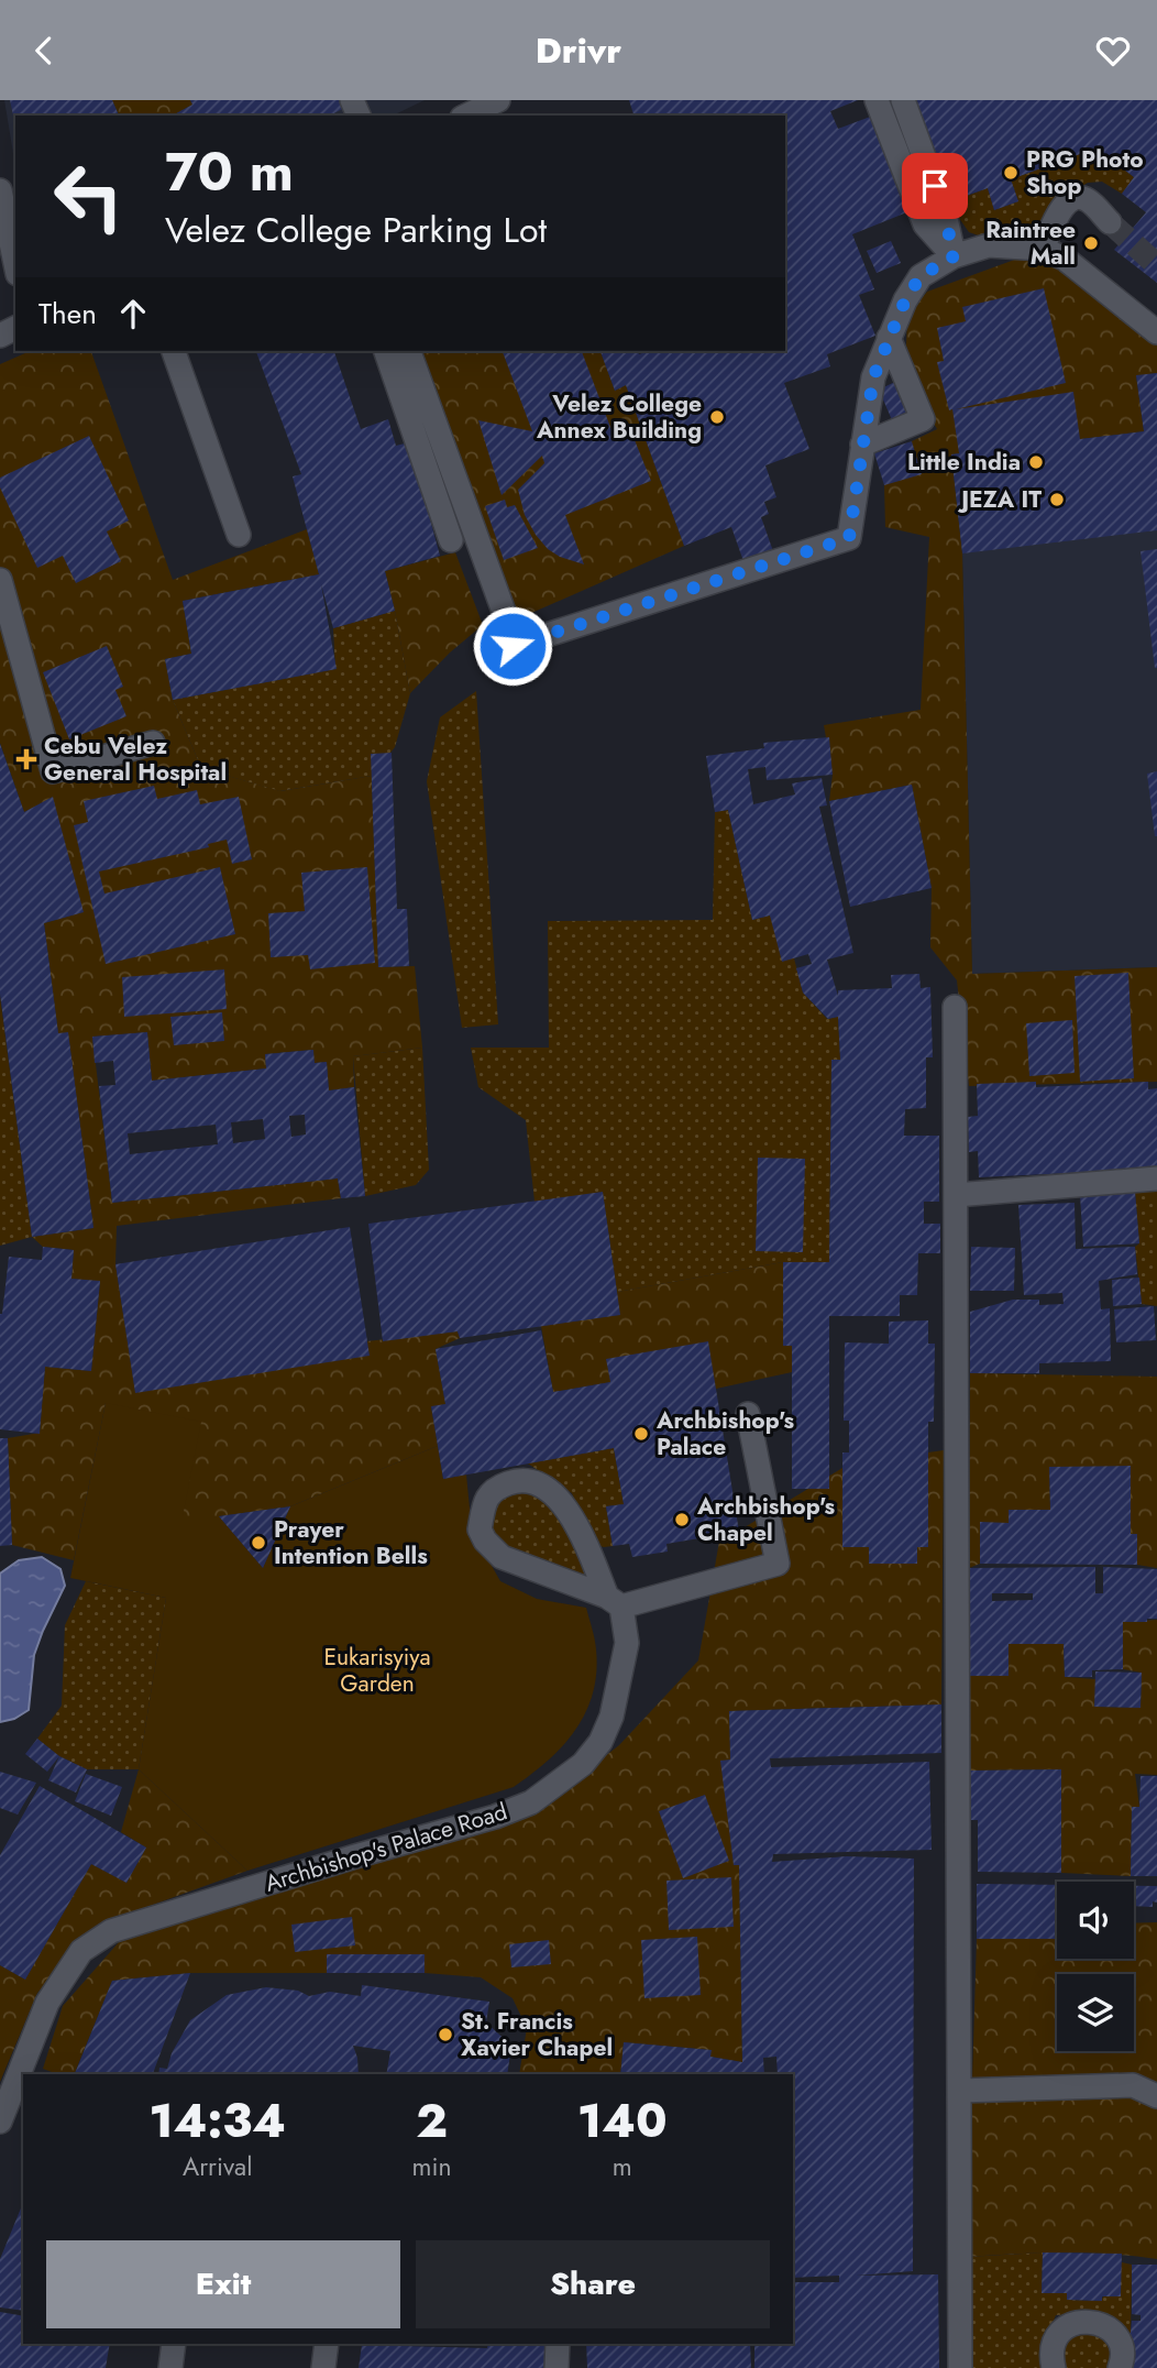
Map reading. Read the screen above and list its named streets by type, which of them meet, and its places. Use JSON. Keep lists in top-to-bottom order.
{
  "streets": {
    "street": ["Archbishop's Palace Road"]
  },
  "parks": ["Eukarisyiya Garden"],
  "places": {
    "other": [
      "PRG Photo Shop",
      "Raintree Mall",
      "Velez College Annex Building",
      "Little India",
      "JEZA IT",
      "Archbishop's Palace",
      "Archbishop's Chapel",
      "Prayer Intention Bells",
      "St. Francis Xavier Chapel"
    ],
    "health": ["Cebu Velez General Hospital"]
  },
  "page": {
    "header": "Drivr",
    "turn": ["70 m", "Velez College Parking Lot"],
    "then": "Then",
    "eta": [
      "14:34",
      "Arrival",
      "2",
      "min",
      "140",
      "m"
    ],
    "buttons": ["Exit", "Share"]
  }
}
